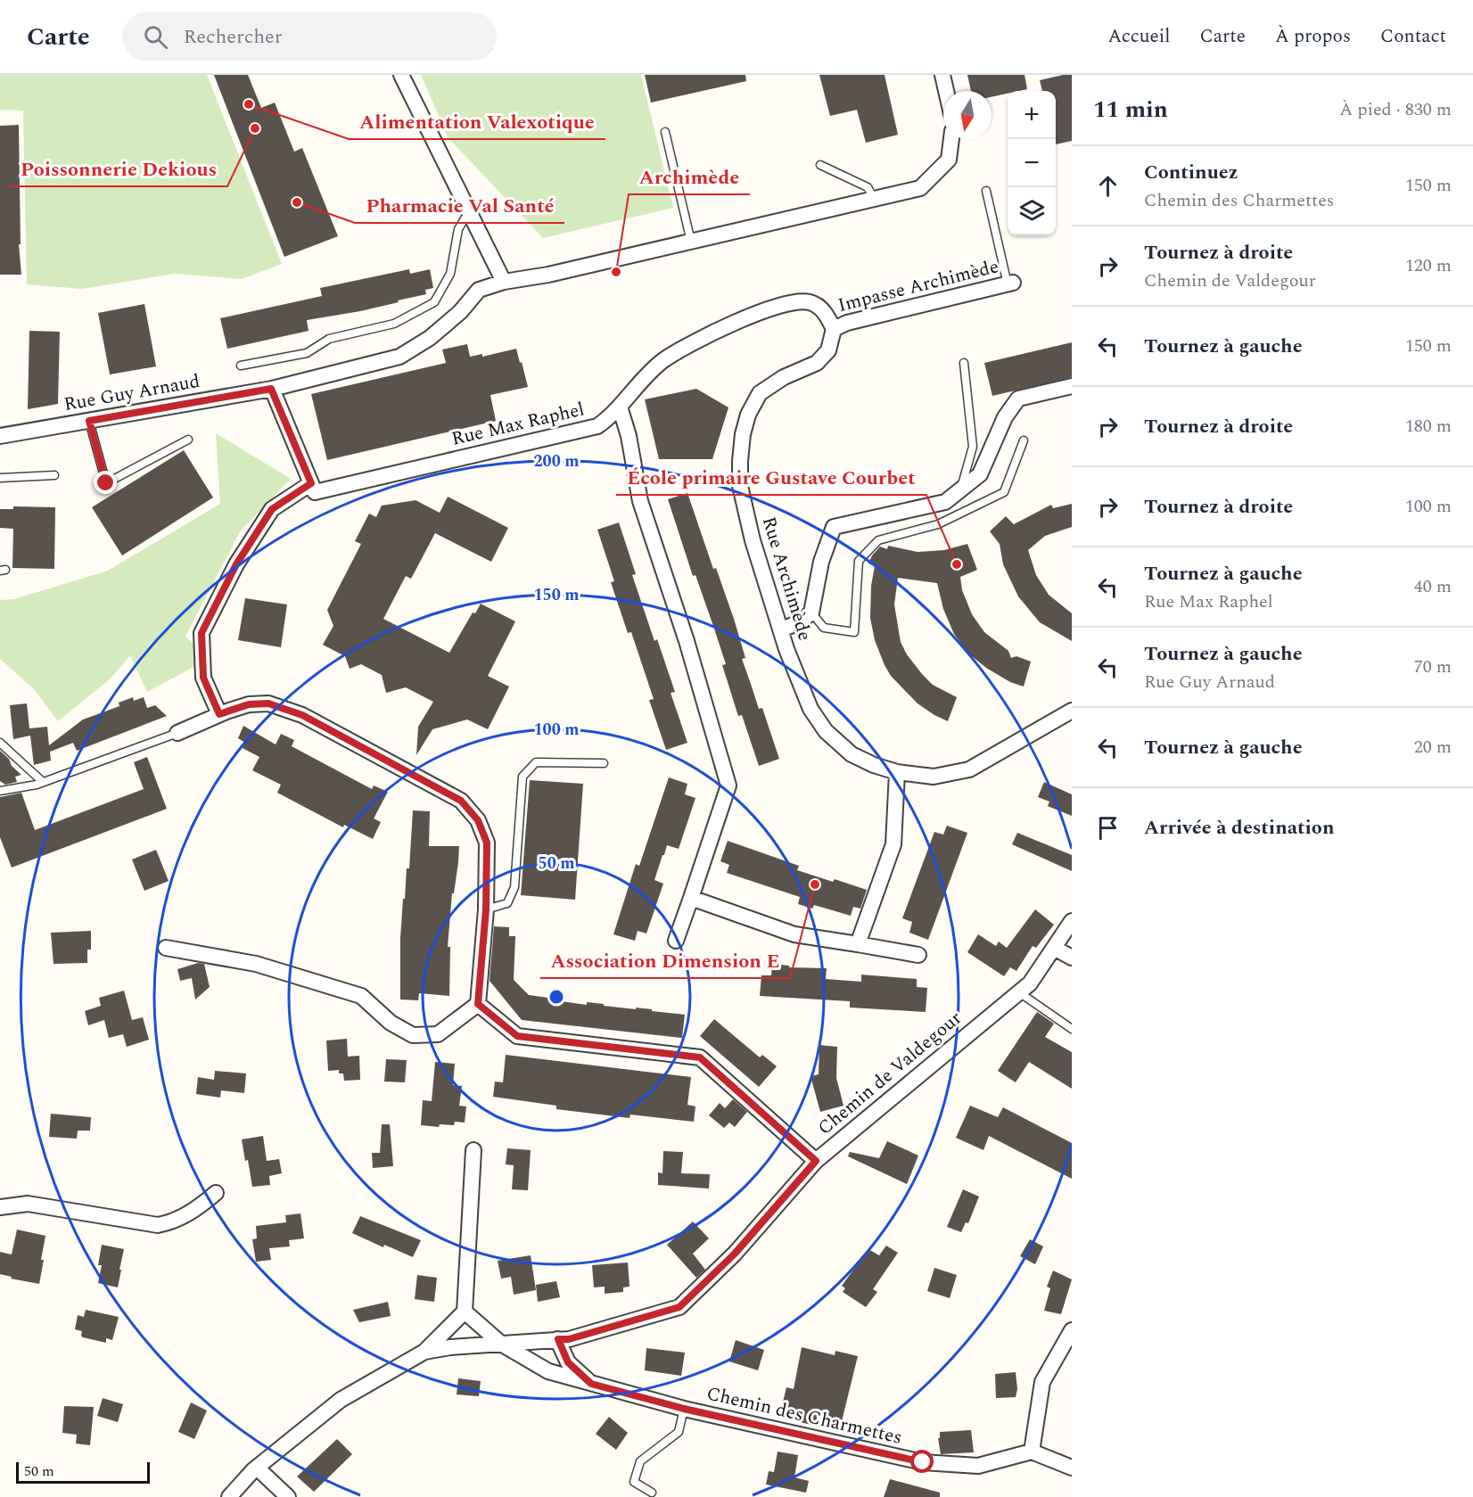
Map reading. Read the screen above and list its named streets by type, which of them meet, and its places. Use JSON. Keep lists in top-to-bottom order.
{
  "streets": {
    "street": [
      "Impasse Archimède",
      "Rue Guy Arnaud",
      "Rue Max Raphel",
      "Rue Archimède",
      "Chemin de Valdegour",
      "Chemin des Charmettes"
    ]
  },
  "crossings": [
    ["Impasse Archimède", "Rue Archimède"],
    ["Chemin de Valdegour", "Chemin des Charmettes"]
  ],
  "places": [
    "Alimentation Valexotique",
    "Poissonnerie Dekious",
    "Pharmacie Val Santé",
    "Archimède",
    "École primaire Gustave Courbet",
    "Association Dimension E"
  ],
  "scale_bar": "50 m",
  "north": "bottom",
  "page": {
    "header": "Carte",
    "search": "Rechercher",
    "nav": [
      "Accueil",
      "Carte",
      "À propos",
      "Contact"
    ],
    "heading": ["11 min", "À pied · 830 m"],
    "map_buttons": ["+", "−"],
    "list": [
      ["Continuez", "Chemin des Charmettes", "150 m"],
      ["Tournez à droite", "Chemin de Valdegour", "120 m"],
      ["Tournez à gauche", "150 m"],
      ["Tournez à droite", "180 m"],
      ["Tournez à droite", "100 m"],
      ["Tournez à gauche", "Rue Max Raphel", "40 m"],
      ["Tournez à gauche", "Rue Guy Arnaud", "70 m"],
      ["Tournez à gauche", "20 m"],
      "Arrivée à destination"
    ],
    "scale": "50 m"
  },
  "rings": [
    "200 m",
    "150 m",
    "100 m",
    "50 m"
  ]
}
